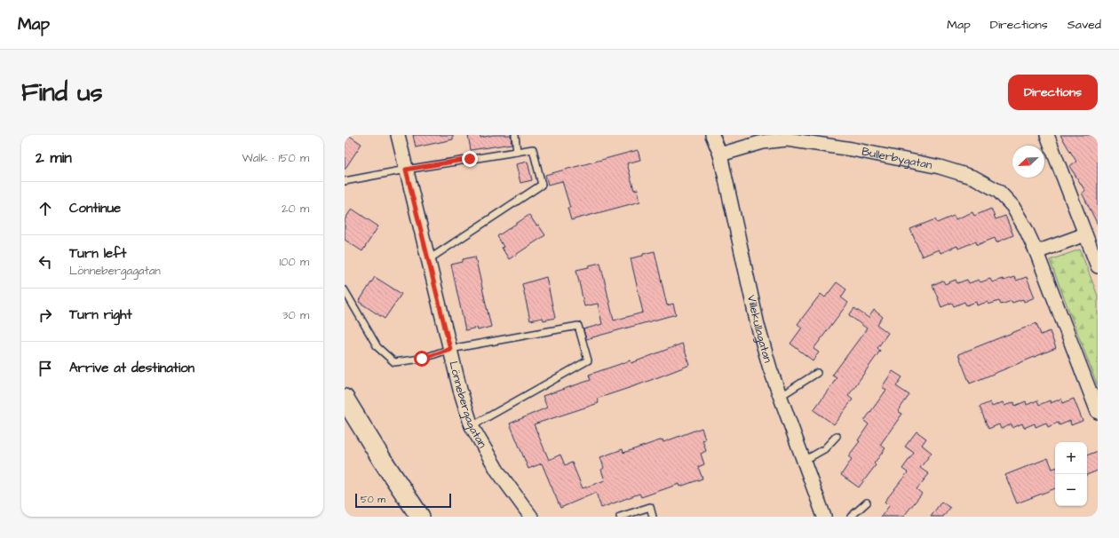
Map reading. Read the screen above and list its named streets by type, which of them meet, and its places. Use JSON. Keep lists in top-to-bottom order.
{
  "streets": {
    "street": ["Bullerbygatan", "Villekullagatan", "Lönnebergagatan"]
  },
  "crossings": [
    ["Bullerbygatan", "Villekullagatan"]
  ],
  "scale_bar": "50 m",
  "north": "bottom left",
  "page": {
    "header": "Map",
    "nav": ["Map", "Directions", "Saved"],
    "buttons": "Directions",
    "title": "Find us",
    "heading": ["2 min", "Walk · 150 m"],
    "list": [
      ["Continue", "20 m"],
      ["Turn left", "Lönnebergagatan", "100 m"],
      ["Turn right", "30 m"],
      "Arrive at destination"
    ],
    "map_buttons": ["+", "−"],
    "scale": "50 m"
  }
}
